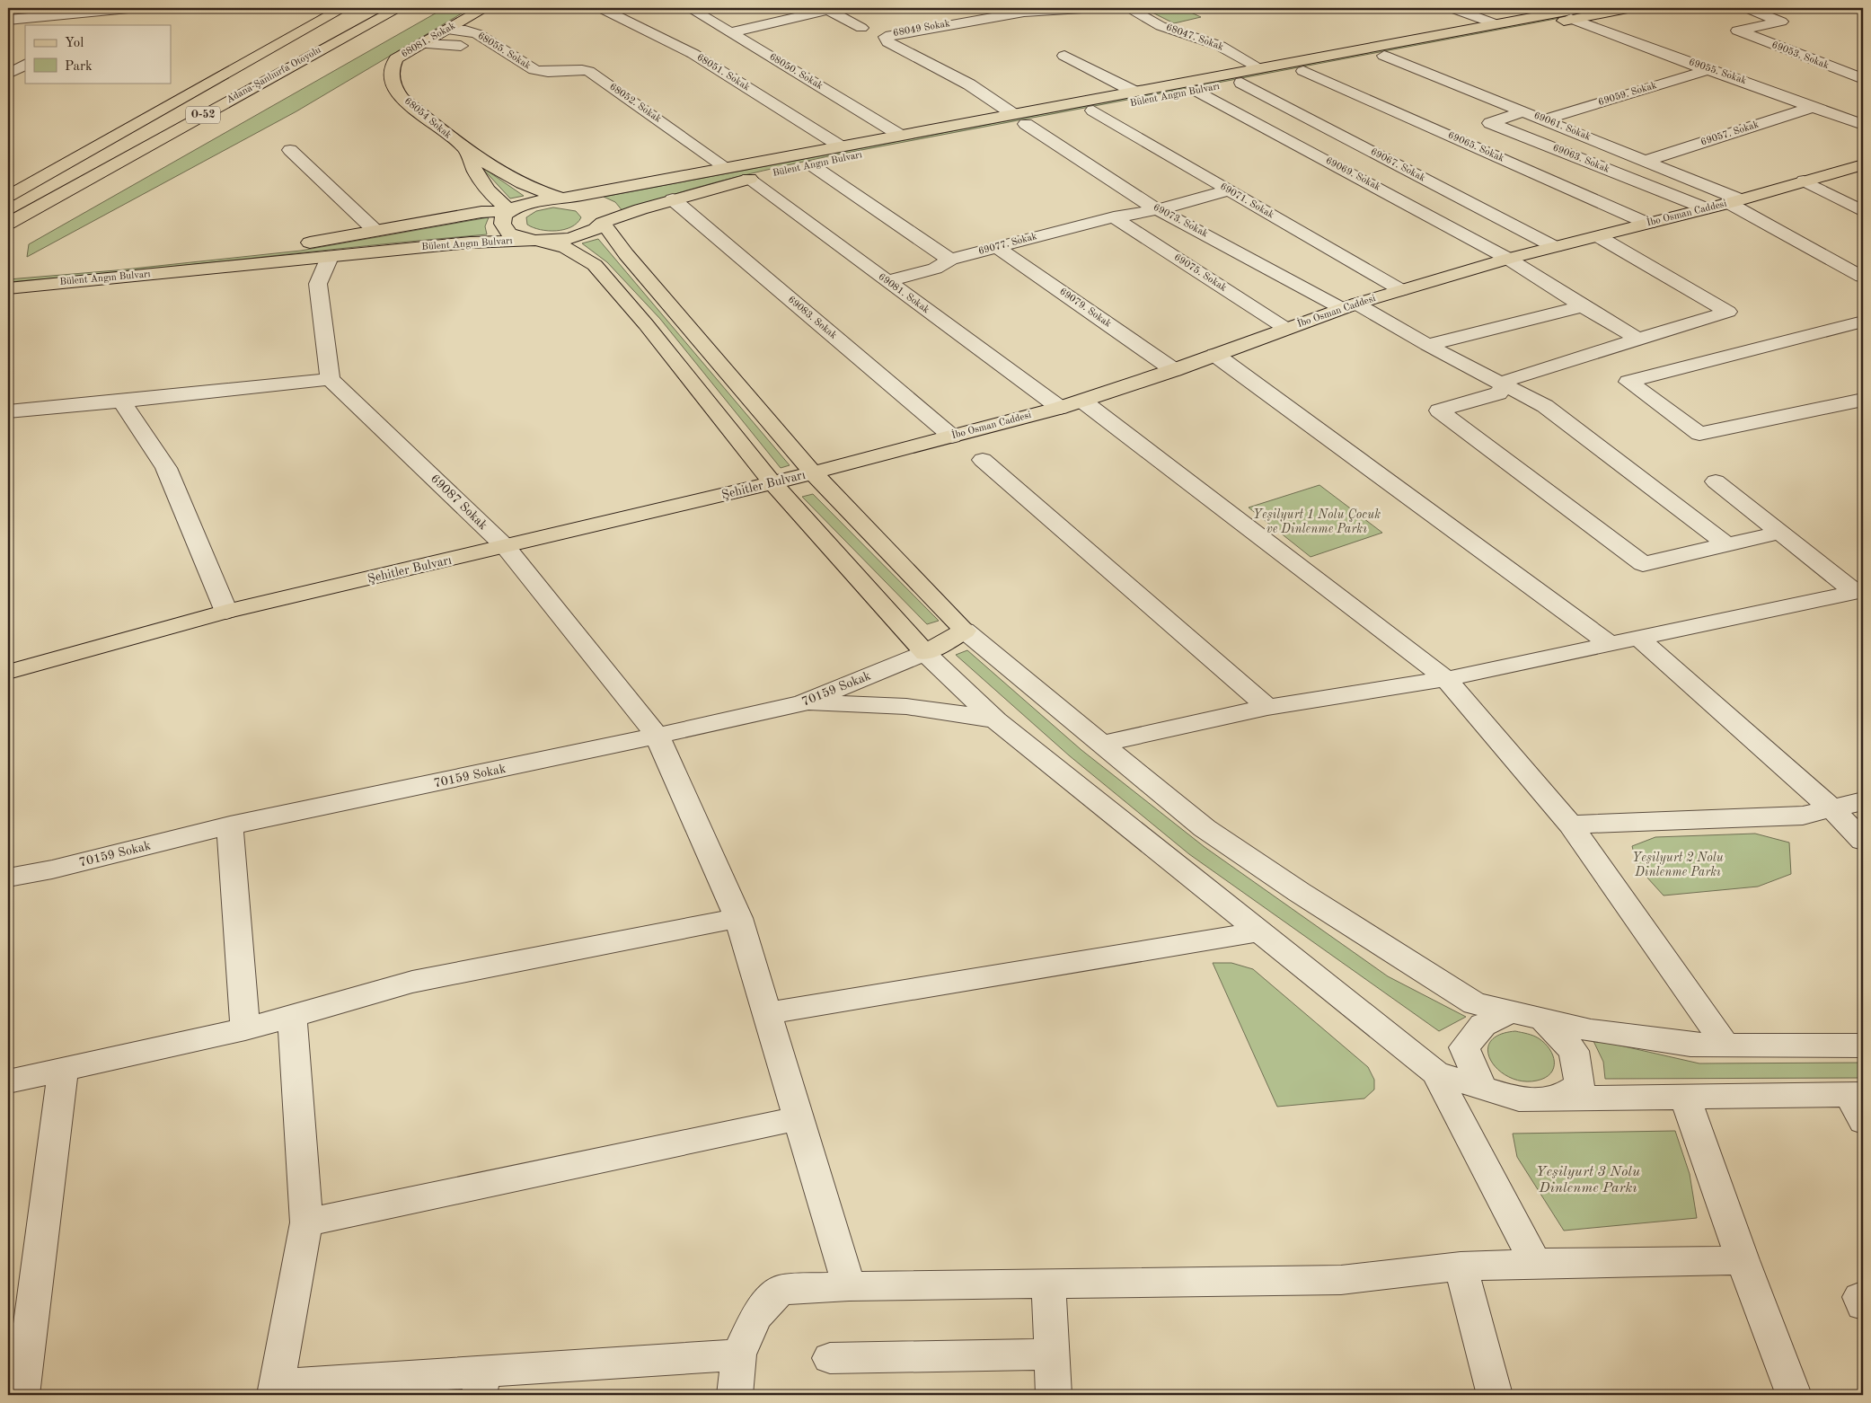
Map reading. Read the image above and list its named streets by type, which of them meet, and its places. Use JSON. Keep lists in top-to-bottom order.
{
  "streets": {
    "main road": [
      "68081. Sokak",
      "Adana-Şanlıurfa Otoyolu",
      "Bülent Angın Bulvarı",
      "O-52",
      "68054 Sokak",
      "İbo Osman Caddesi",
      "Şehitler Bulvarı"
    ],
    "street": [
      "68049 Sokak",
      "68047. Sokak",
      "68055. Sokak",
      "69053. Sokak",
      "68050. Sokak",
      "69055. Sokak",
      "68051. Sokak",
      "69059. Sokak",
      "68052. Sokak",
      "69061. Sokak",
      "69057. Sokak",
      "69065. Sokak",
      "69063. Sokak",
      "69067. Sokak",
      "69069. Sokak",
      "69071. Sokak",
      "69073. Sokak",
      "69077. Sokak",
      "69075. Sokak",
      "69081. Sokak",
      "69079. Sokak",
      "69083. Sokak",
      "69087 Sokak",
      "70159 Sokak"
    ]
  },
  "crossings": [
    ["68049 Sokak", "Bülent Angın Bulvarı"],
    ["68049 Sokak", "69073. Sokak"],
    ["68047. Sokak", "Bülent Angın Bulvarı"],
    ["68081. Sokak", "68055. Sokak"],
    ["68081. Sokak", "68054 Sokak"],
    ["68055. Sokak", "68052. Sokak"],
    ["68050. Sokak", "Bülent Angın Bulvarı"],
    ["69055. Sokak", "69059. Sokak"],
    ["69055. Sokak", "Bülent Angın Bulvarı"],
    ["69055. Sokak", "69057. Sokak"],
    ["68051. Sokak", "Bülent Angın Bulvarı"],
    ["69059. Sokak", "69061. Sokak"],
    ["Bülent Angın Bulvarı", "68052. Sokak"],
    ["Bülent Angın Bulvarı", "68054 Sokak"],
    ["Bülent Angın Bulvarı", "69061. Sokak"],
    ["Bülent Angın Bulvarı", "69065. Sokak"],
    ["Bülent Angın Bulvarı", "69067. Sokak"],
    ["Bülent Angın Bulvarı", "69069. Sokak"],
    ["Bülent Angın Bulvarı", "69071. Sokak"],
    ["Bülent Angın Bulvarı", "69073. Sokak"],
    ["Bülent Angın Bulvarı", "69081. Sokak"],
    ["Bülent Angın Bulvarı", "69083. Sokak"],
    ["69061. Sokak", "69057. Sokak"],
    ["69061. Sokak", "69063. Sokak"],
    ["69061. Sokak", "İbo Osman Caddesi"],
    ["69065. Sokak", "İbo Osman Caddesi"],
    ["69063. Sokak", "İbo Osman Caddesi"],
    ["69067. Sokak", "İbo Osman Caddesi"],
    ["69069. Sokak", "İbo Osman Caddesi"],
    ["69071. Sokak", "İbo Osman Caddesi"],
    ["69071. Sokak", "69077. Sokak"],
    ["İbo Osman Caddesi", "69073. Sokak"],
    ["İbo Osman Caddesi", "69075. Sokak"],
    ["İbo Osman Caddesi", "69081. Sokak"],
    ["İbo Osman Caddesi", "69079. Sokak"],
    ["İbo Osman Caddesi", "69083. Sokak"],
    ["İbo Osman Caddesi", "Şehitler Bulvarı"],
    ["69073. Sokak", "69077. Sokak"],
    ["69077. Sokak", "69075. Sokak"],
    ["69077. Sokak", "69081. Sokak"],
    ["69077. Sokak", "69079. Sokak"],
    ["Şehitler Bulvarı", "69087 Sokak"],
    ["69087 Sokak", "70159 Sokak"]
  ],
  "parks": ["Yeşilyurt 1 Nolu Çocuk ve Dinlenme Parkı", "Yeşilyurt 2 Nolu Dinlenme Parkı", "Yeşilyurt 3 Nolu Dinlenme Parkı"],
  "legend": ["Yol", "Park"]
}
